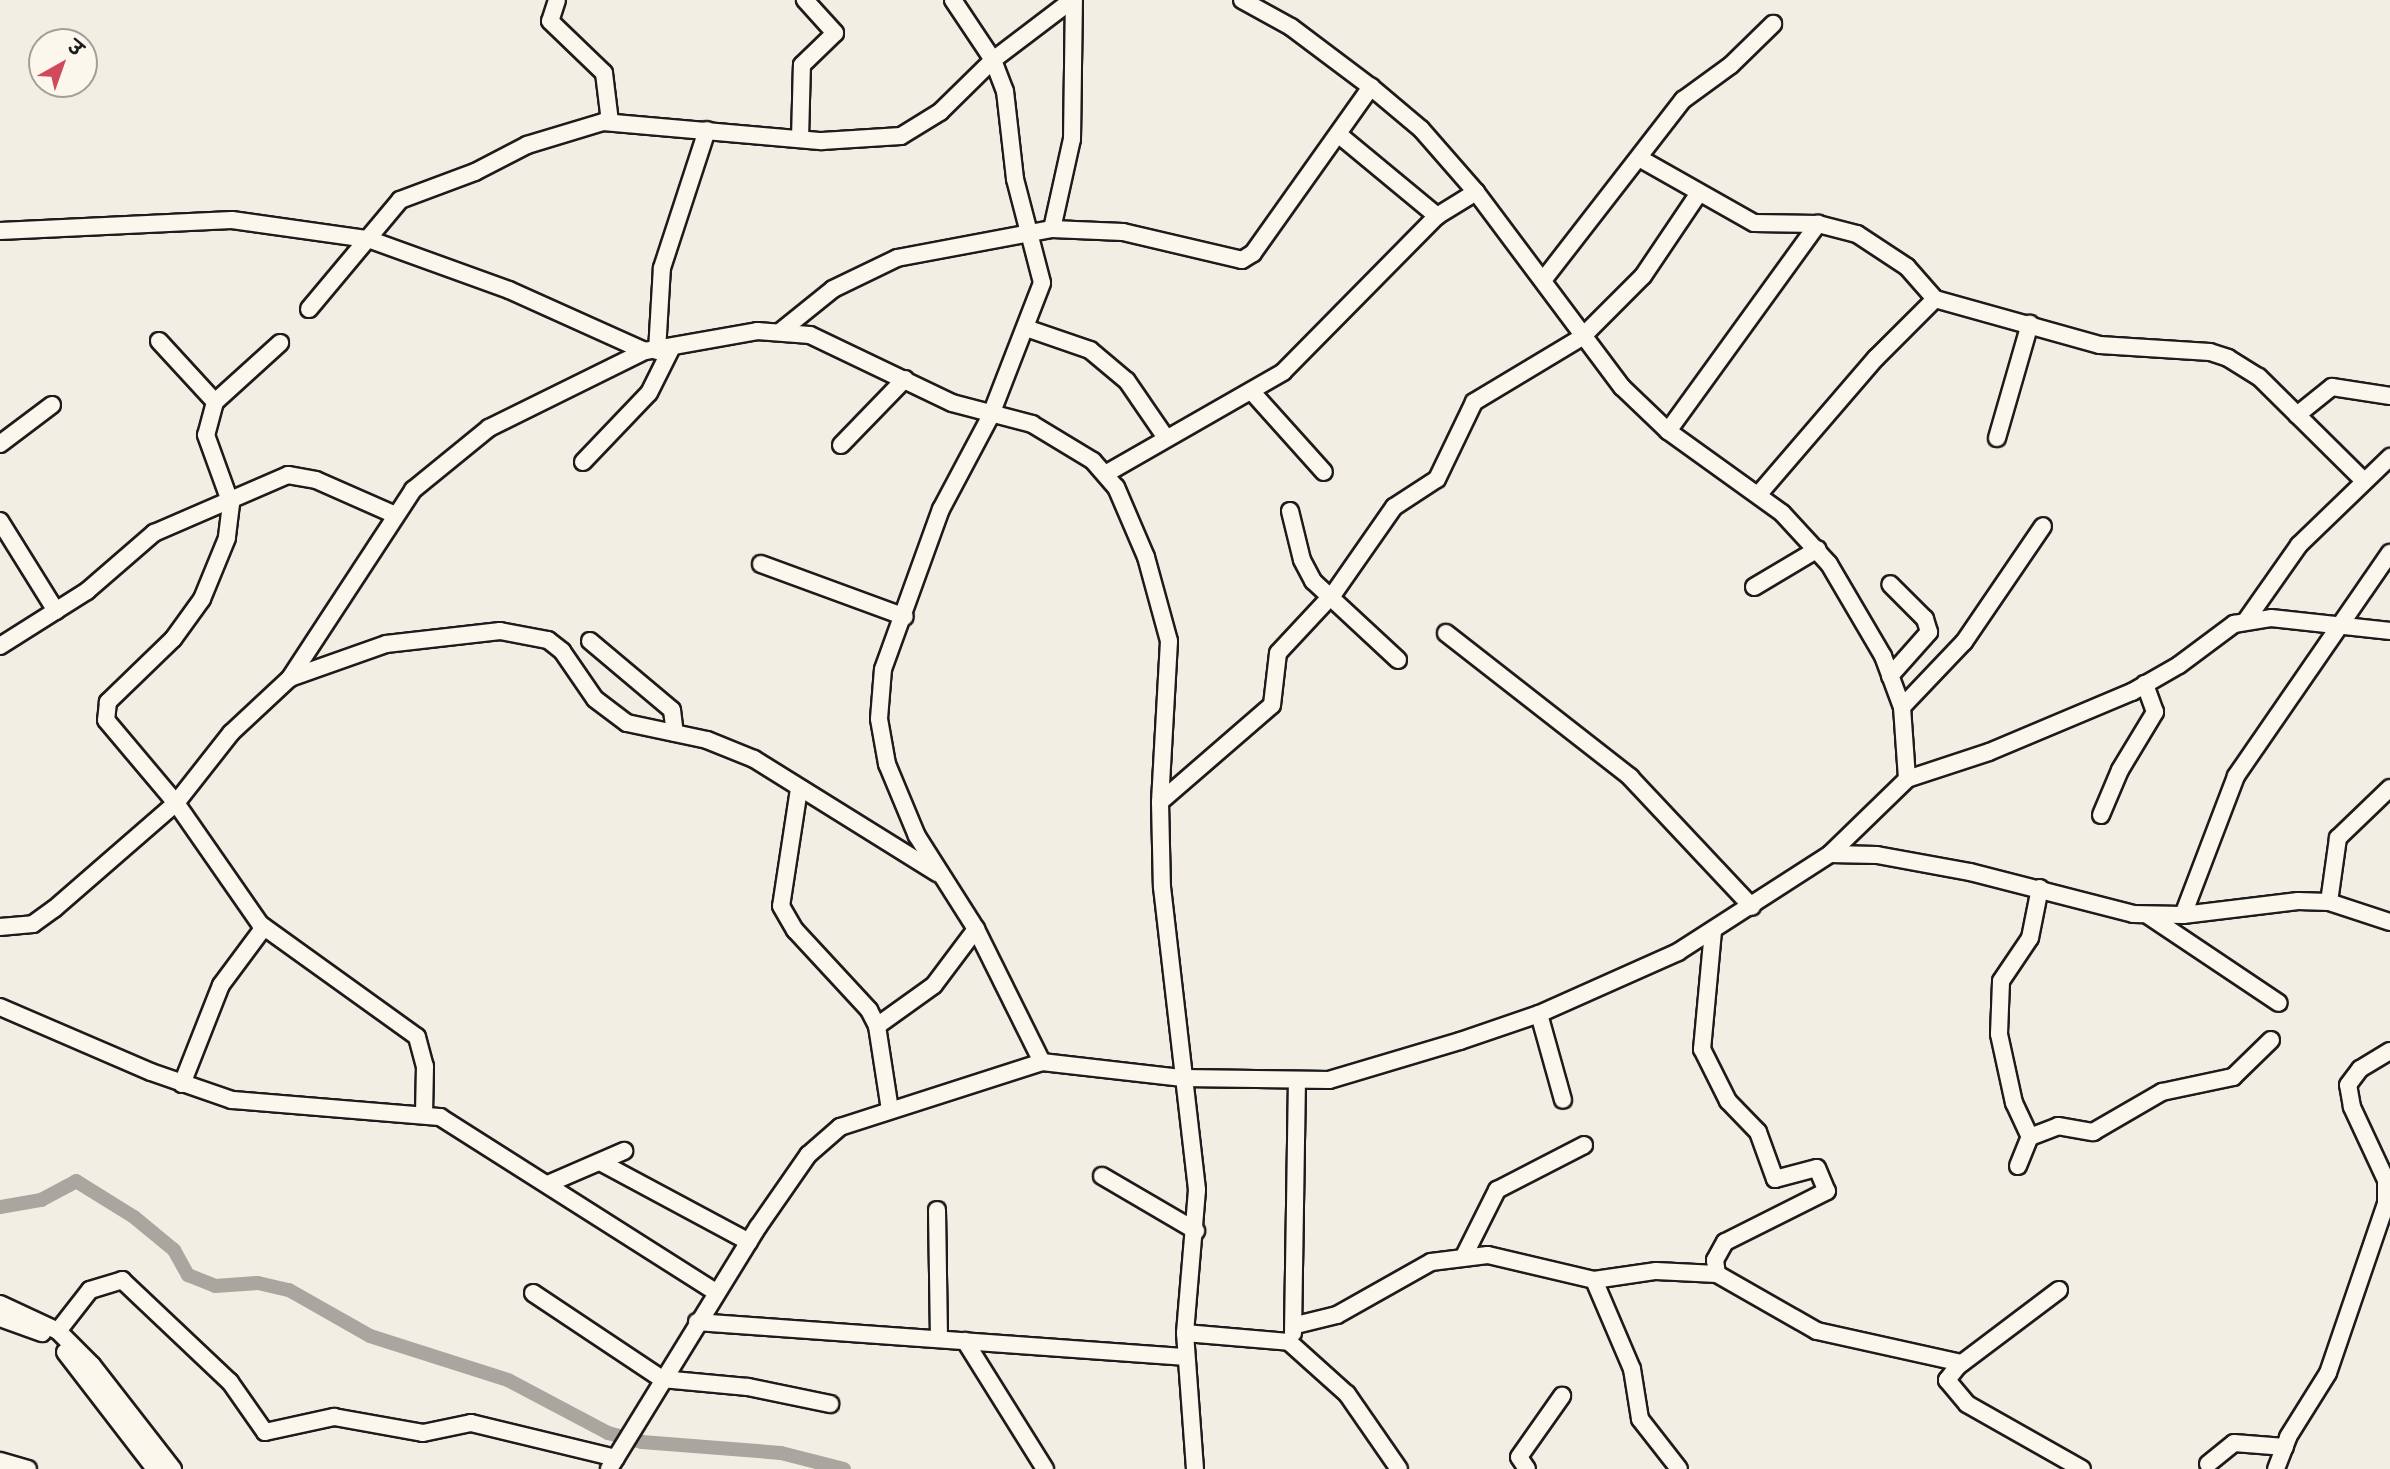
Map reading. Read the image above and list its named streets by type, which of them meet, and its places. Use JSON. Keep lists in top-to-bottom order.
{
  "north": "top right"
}
